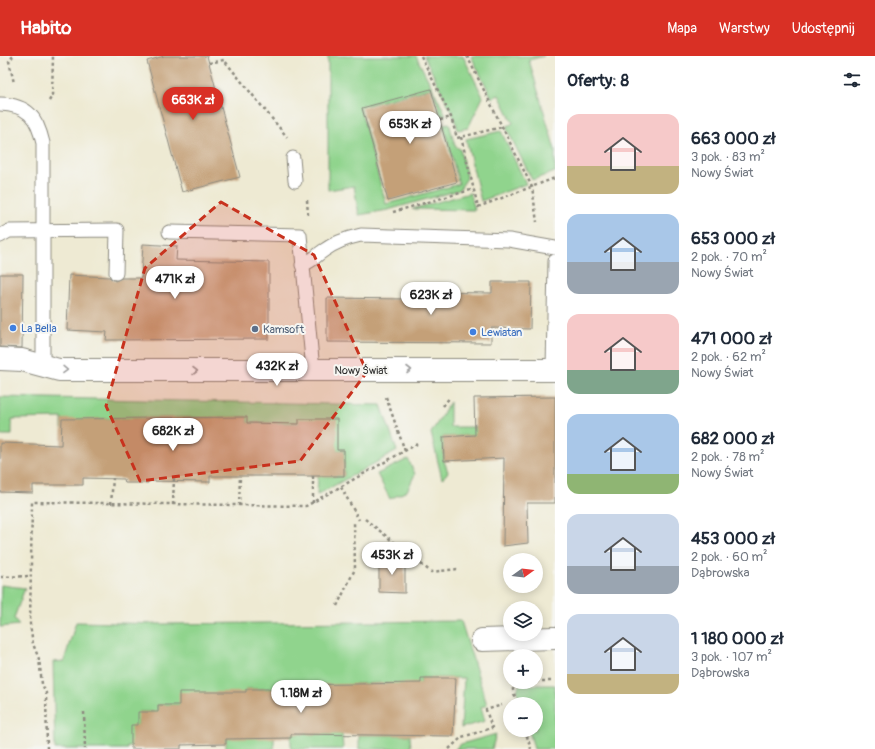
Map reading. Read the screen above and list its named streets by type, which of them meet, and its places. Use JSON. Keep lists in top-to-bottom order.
{
  "streets": {
    "street": ["Nowy Świat"]
  },
  "one_way": ["Nowy Świat"],
  "places": ["La Bella", "Kamsoft", "Lewiatan"],
  "north": "right",
  "page": {
    "header": "Habito",
    "nav": ["Mapa", "Warstwy", "Udostępnij"],
    "heading": "Oferty: 8",
    "price": [
      "663K zł",
      "653K zł",
      "471K zł",
      "623K zł",
      "432K zł",
      "682K zł",
      "453K zł",
      "1.18M zł"
    ],
    "list": [
      {
        "name": "663 000 zł",
        "note": "3 pok. · 83 m² · Nowy Świat"
      },
      {
        "name": "653 000 zł",
        "note": "2 pok. · 70 m² · Nowy Świat"
      },
      {
        "name": "471 000 zł",
        "note": "2 pok. · 62 m² · Nowy Świat"
      },
      {
        "name": "682 000 zł",
        "note": "2 pok. · 78 m² · Nowy Świat"
      },
      {
        "name": "453 000 zł",
        "note": "2 pok. · 60 m² · Dąbrowska"
      },
      {
        "name": "1 180 000 zł",
        "note": "3 pok. · 107 m² · Dąbrowska"
      }
    ],
    "map_buttons": ["+", "−"]
  }
}
